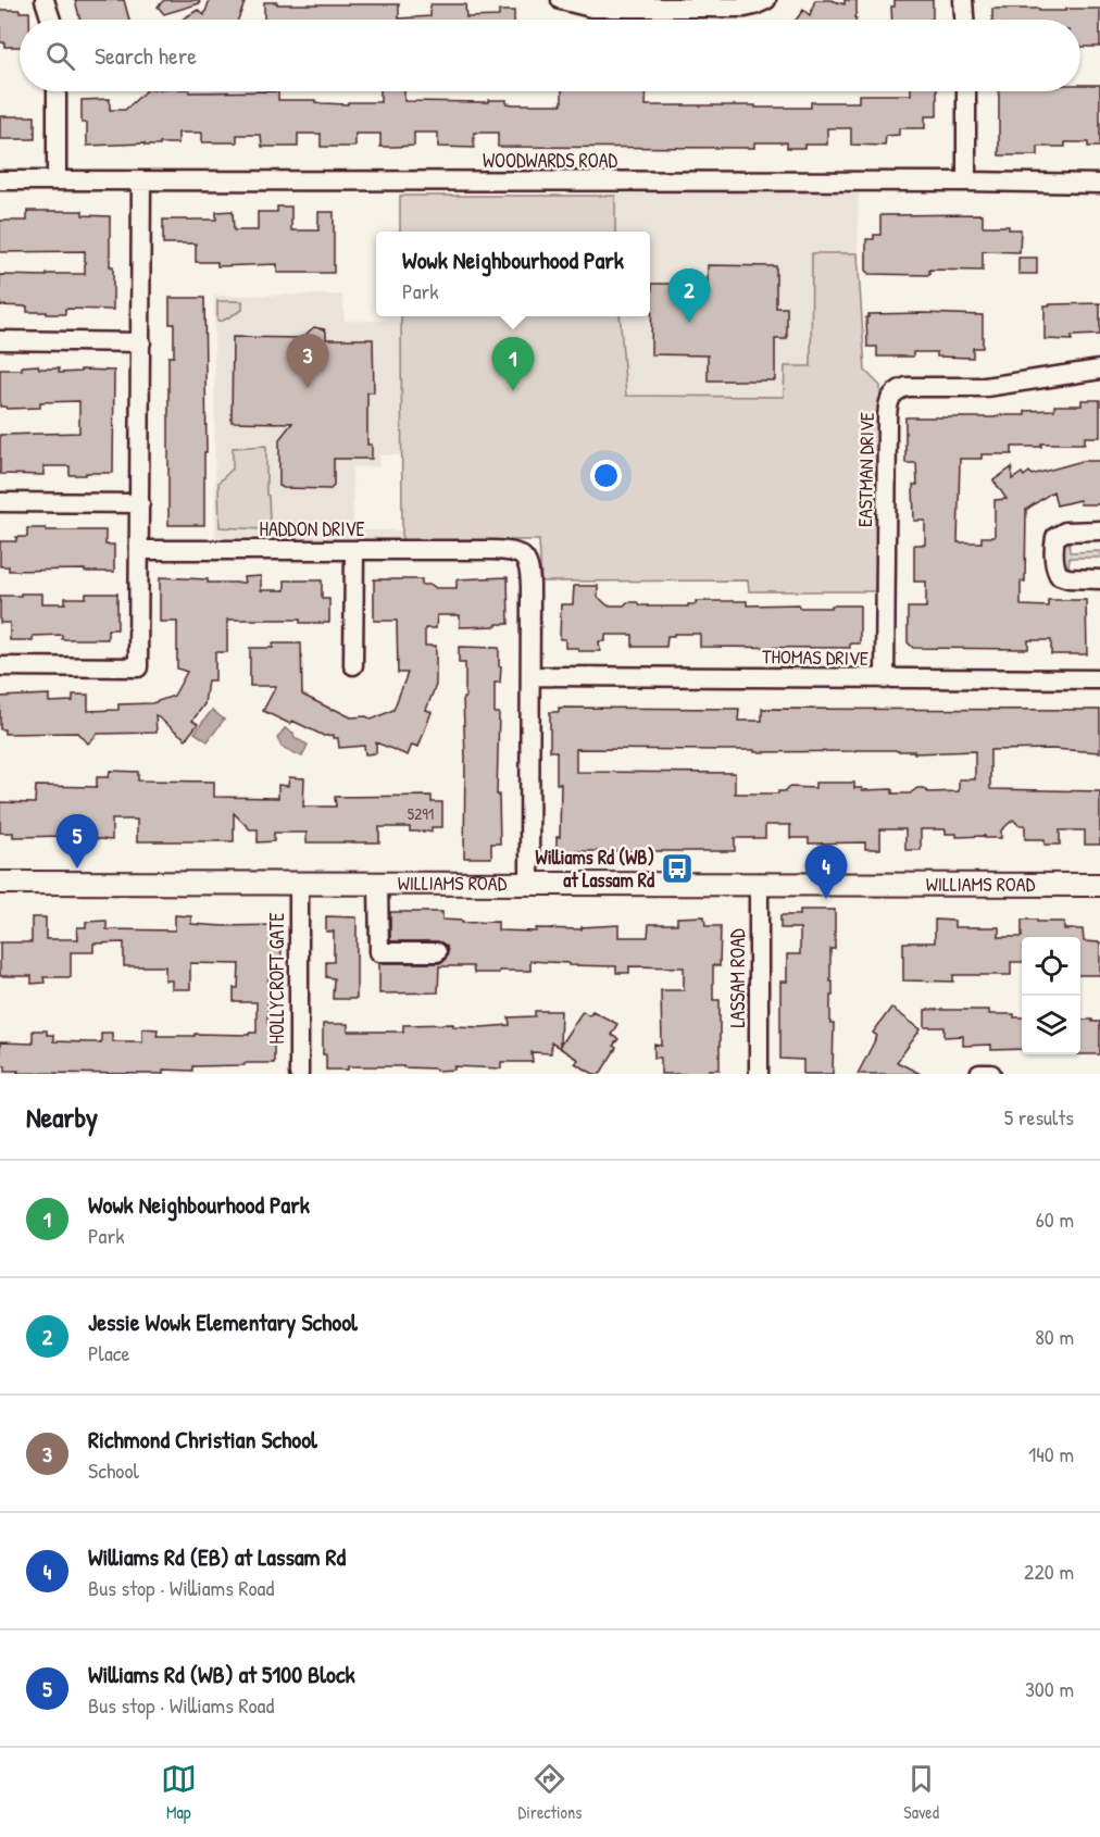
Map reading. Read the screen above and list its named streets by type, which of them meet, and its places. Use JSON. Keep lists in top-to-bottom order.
{
  "streets": {
    "street": [
      "WOODWARDS ROAD",
      "EASTMAN DRIVE",
      "HADDON DRIVE",
      "THOMAS DRIVE",
      "WILLIAMS ROAD",
      "HOLLYCROFT GATE",
      "LASSAM ROAD"
    ]
  },
  "crossings": [
    ["EASTMAN DRIVE", "THOMAS DRIVE"],
    ["HADDON DRIVE", "THOMAS DRIVE"],
    ["HADDON DRIVE", "WILLIAMS ROAD"],
    ["WILLIAMS ROAD", "HOLLYCROFT GATE"],
    ["WILLIAMS ROAD", "LASSAM ROAD"]
  ],
  "places": {
    "bus stop": ["Williams Rd (WB) at Lassam Rd"]
  },
  "house_numbers": ["5291"],
  "page": {
    "search": "Search here",
    "popup": ["Wowk Neighbourhood Park", "Park"],
    "pins": [
      "2",
      "3",
      "1",
      "5",
      "4"
    ],
    "heading": ["Nearby", "5 results"],
    "list": [
      {
        "mark": "1",
        "name": "Wowk Neighbourhood Park",
        "note": "Park",
        "value": "60 m"
      },
      {
        "mark": "2",
        "name": "Jessie Wowk Elementary School",
        "note": "Place",
        "value": "80 m"
      },
      {
        "mark": "3",
        "name": "Richmond Christian School",
        "note": "School",
        "value": "140 m"
      },
      {
        "mark": "4",
        "name": "Williams Rd (EB) at Lassam Rd",
        "note": "Bus stop · Williams Road",
        "value": "220 m"
      },
      {
        "mark": "5",
        "name": "Williams Rd (WB) at 5100 Block",
        "note": "Bus stop · Williams Road",
        "value": "300 m"
      }
    ],
    "nav": ["Map", "Directions", "Saved"]
  }
}
